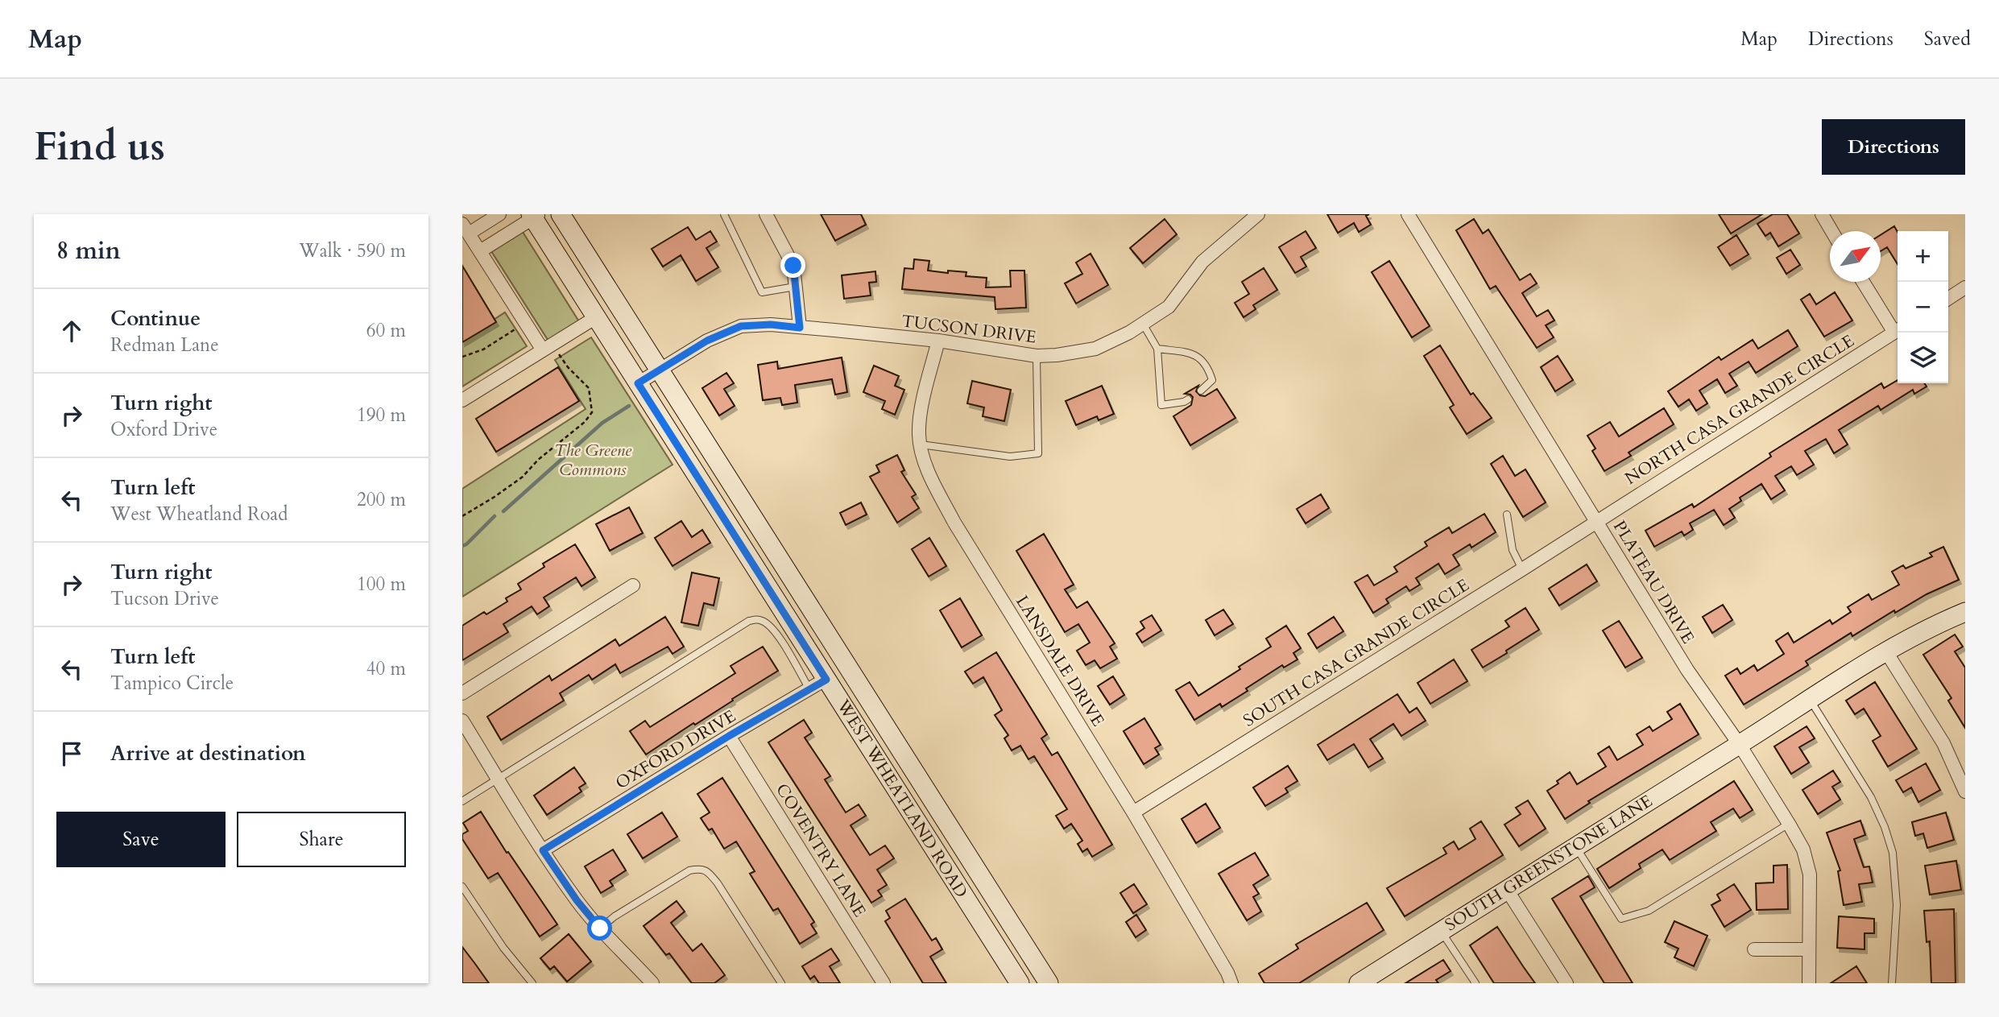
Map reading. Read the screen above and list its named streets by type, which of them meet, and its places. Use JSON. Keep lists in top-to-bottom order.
{
  "streets": {
    "main road": ["WEST WHEATLAND ROAD", "SOUTH GREENSTONE LANE"],
    "street": [
      "TUCSON DRIVE",
      "NORTH CASA GRANDE CIRCLE",
      "PLATEAU DRIVE",
      "SOUTH CASA GRANDE CIRCLE",
      "LANSDALE DRIVE",
      "OXFORD DRIVE",
      "COVENTRY LANE"
    ]
  },
  "crossings": [
    ["TUCSON DRIVE", "LANSDALE DRIVE"],
    ["TUCSON DRIVE", "WEST WHEATLAND ROAD"],
    ["NORTH CASA GRANDE CIRCLE", "PLATEAU DRIVE"],
    ["NORTH CASA GRANDE CIRCLE", "SOUTH CASA GRANDE CIRCLE"],
    ["PLATEAU DRIVE", "SOUTH CASA GRANDE CIRCLE"],
    ["PLATEAU DRIVE", "SOUTH GREENSTONE LANE"],
    ["SOUTH CASA GRANDE CIRCLE", "LANSDALE DRIVE"],
    ["OXFORD DRIVE", "WEST WHEATLAND ROAD"],
    ["OXFORD DRIVE", "COVENTRY LANE"]
  ],
  "parks": ["The Greene Commons"],
  "north": "top right",
  "page": {
    "header": "Map",
    "nav": ["Map", "Directions", "Saved"],
    "buttons": [
      "Directions",
      ["Save", "Share"]
    ],
    "title": "Find us",
    "heading": ["8 min", "Walk · 590 m"],
    "map_buttons": ["+", "−"],
    "list": [
      ["Continue", "Redman Lane", "60 m"],
      ["Turn right", "Oxford Drive", "190 m"],
      ["Turn left", "West Wheatland Road", "200 m"],
      ["Turn right", "Tucson Drive", "100 m"],
      ["Turn left", "Tampico Circle", "40 m"],
      "Arrive at destination"
    ]
  }
}
